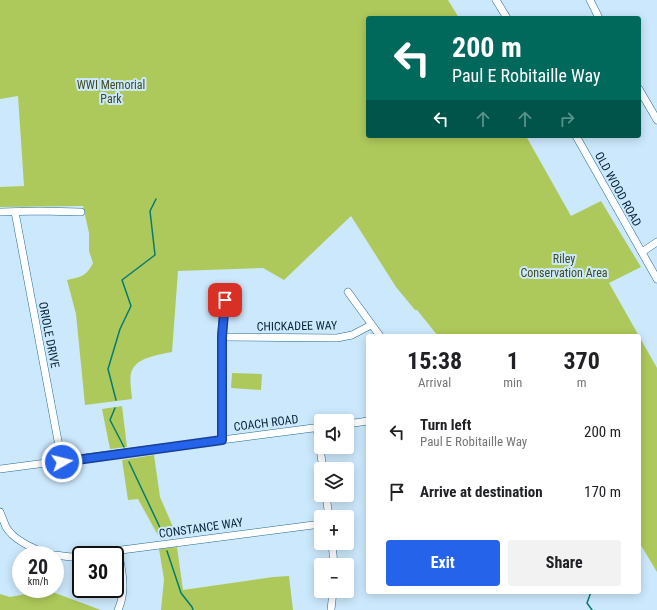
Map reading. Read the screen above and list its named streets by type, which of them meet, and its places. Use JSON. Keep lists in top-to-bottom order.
{
  "streets": {
    "street": [
      "OLD WOOD ROAD",
      "CHICKADEE WAY",
      "ORIOLE DRIVE",
      "COACH ROAD",
      "CONSTANCE WAY"
    ]
  },
  "crossings": [
    ["ORIOLE DRIVE", "COACH ROAD"]
  ],
  "parks": ["WWI Memorial Park", "Riley Conservation Area"],
  "page": {
    "turn": ["200 m", "Paul E Robitaille Way"],
    "eta": [
      "15:38",
      "Arrival",
      "1",
      "min",
      "370",
      "m"
    ],
    "list": [
      {
        "name": "Turn left",
        "note": "Paul E Robitaille Way",
        "value": "200 m"
      },
      {
        "name": "Arrive at destination",
        "value": "170 m"
      }
    ],
    "map_buttons": ["+", "−"],
    "buttons": ["Exit", "Share"],
    "speed": "20 km/h",
    "limit": "30"
  }
}
